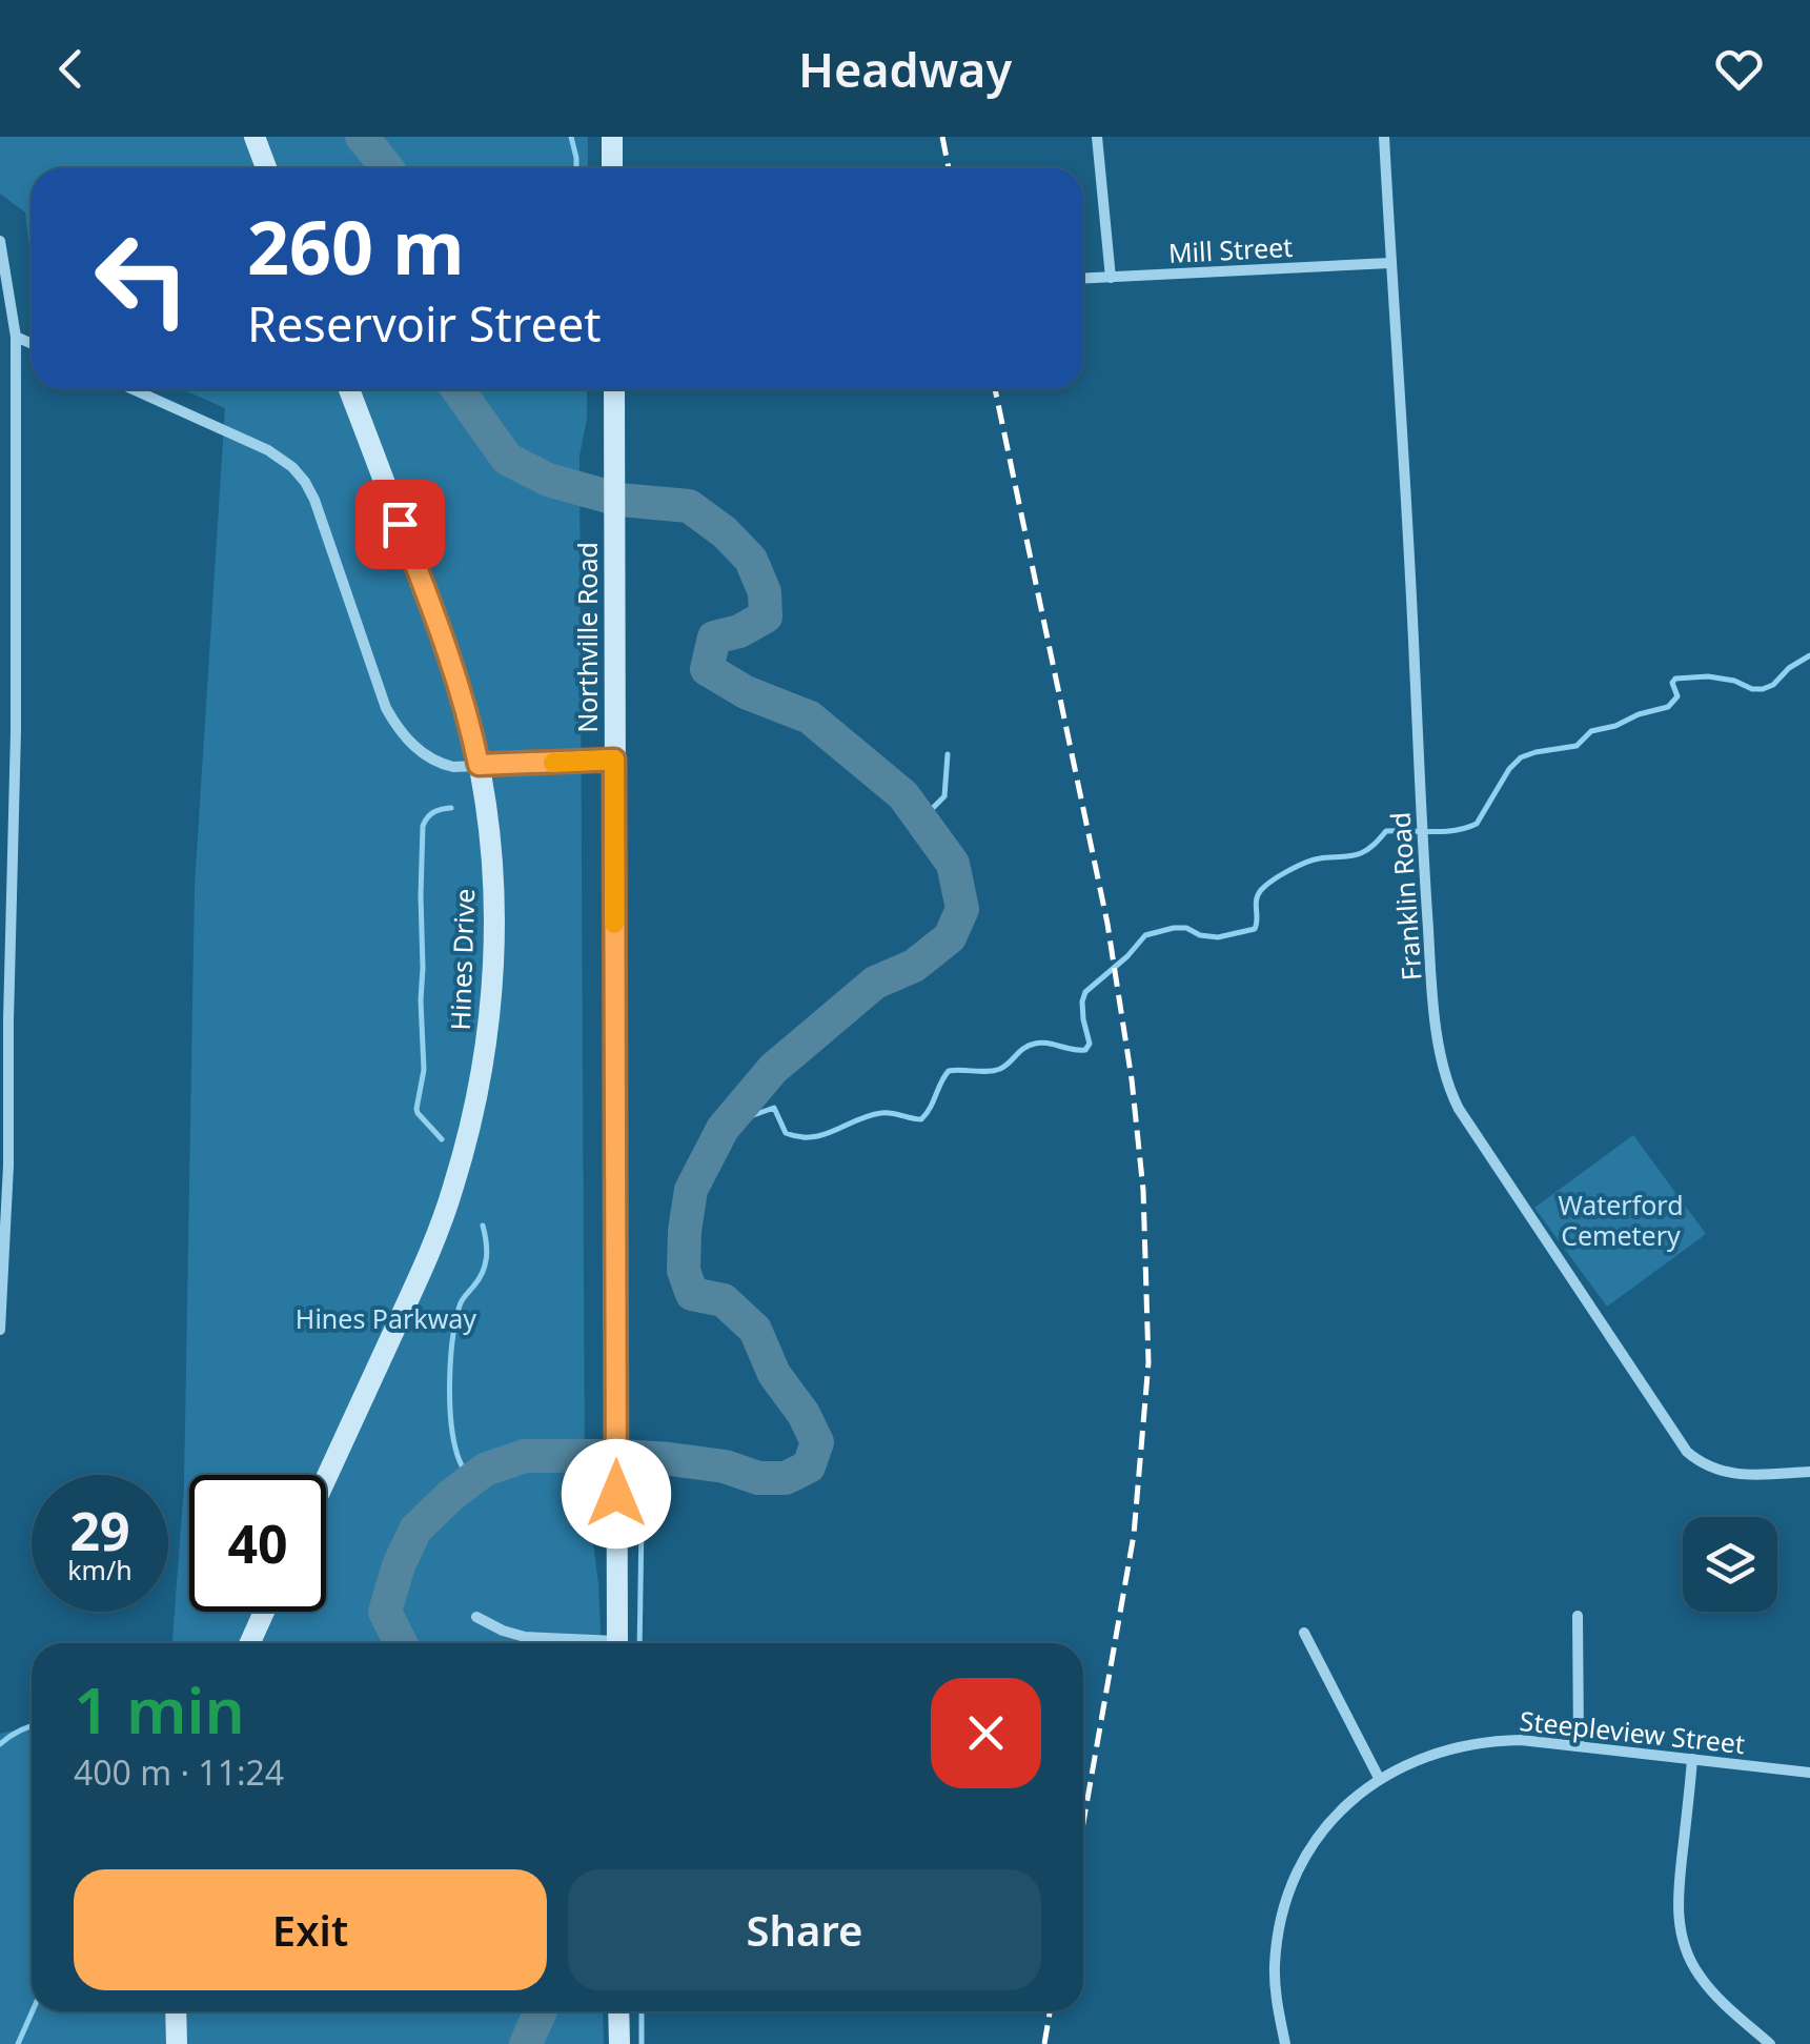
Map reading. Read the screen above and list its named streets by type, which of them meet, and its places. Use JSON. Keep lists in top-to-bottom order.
{
  "streets": {
    "street": [
      "Mill Street",
      "Northville Road",
      "Franklin Road",
      "Hines Drive",
      "Steepleview Street"
    ]
  },
  "crossings": [
    ["Mill Street", "Franklin Road"]
  ],
  "parks": ["Waterford Cemetery", "Hines Parkway"],
  "page": {
    "header": "Headway",
    "turn": ["260 m", "Reservoir Street"],
    "speed": "29 km/h",
    "limit": "40",
    "heading": ["1 min", "400 m · 11:24"],
    "buttons": ["Exit", "Share"]
  }
}
